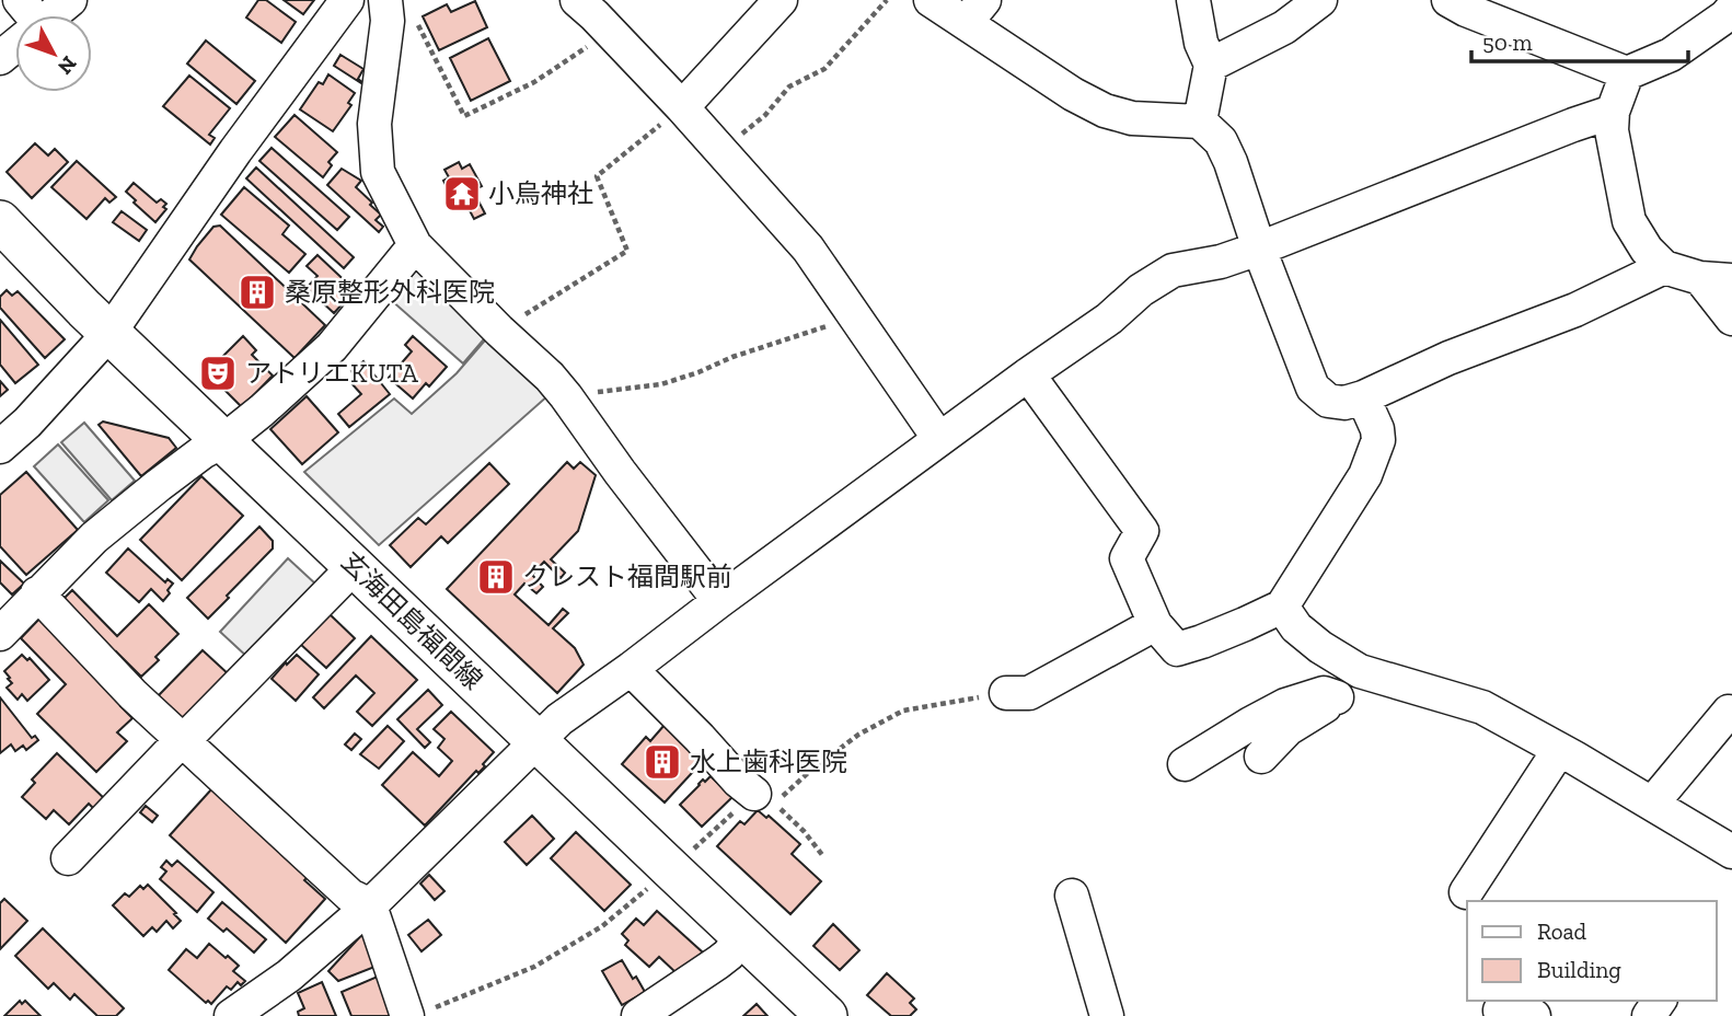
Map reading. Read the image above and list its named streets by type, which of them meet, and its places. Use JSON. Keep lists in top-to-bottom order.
{
  "streets": {
    "main road": ["玄海田島福間線"]
  },
  "places": {
    "temple": ["小烏神社"],
    "building": ["桑原整形外科医院", "クレスト福間駅前", "水上歯科医院"],
    "theatre": ["アトリエKUTA"]
  },
  "legend": ["Road", "Building"],
  "scale_bar": "50 m",
  "north": "bottom right"
}
